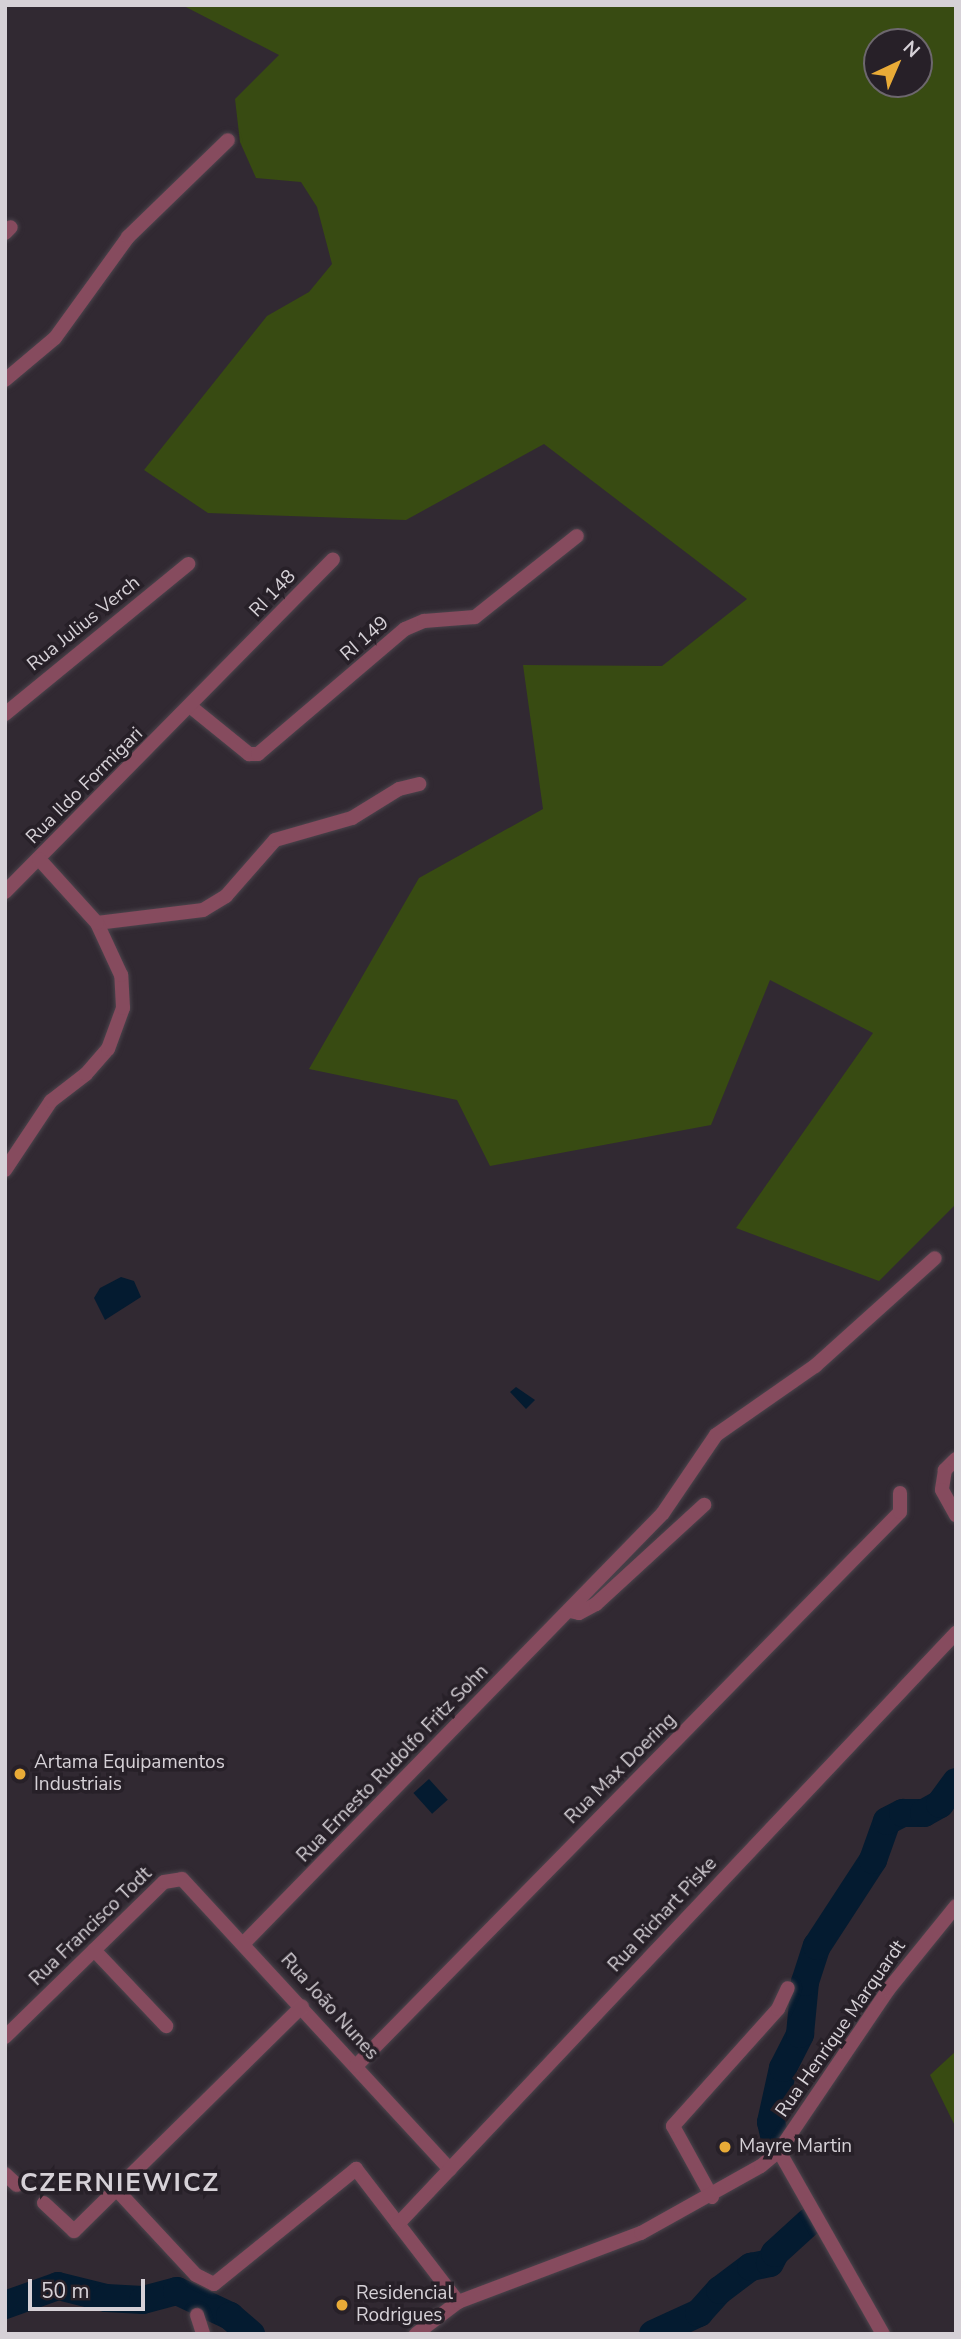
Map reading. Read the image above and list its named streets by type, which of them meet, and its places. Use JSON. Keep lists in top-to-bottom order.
{
  "streets": {
    "street": [
      "RI 148",
      "Rua Julius Verch",
      "RI 149",
      "Rua Ildo Formigari",
      "Rua Ernesto Rudolfo Fritz Sohn",
      "Rua Max Doering",
      "Rua Richart Piske",
      "Rua Francisco Todt",
      "Rua João Nunes",
      "Rua Henrique Marquardt"
    ]
  },
  "crossings": [
    ["RI 148", "RI 149"],
    ["RI 148", "Rua Ildo Formigari"],
    ["RI 149", "Rua Ildo Formigari"],
    ["Rua Ernesto Rudolfo Fritz Sohn", "Rua João Nunes"],
    ["Rua Max Doering", "Rua João Nunes"],
    ["Rua Richart Piske", "Rua João Nunes"],
    ["Rua Francisco Todt", "Rua João Nunes"]
  ],
  "districts": ["CZERNIEWICZ"],
  "places": ["Artama Equipamentos Industriais", "Mayre Martin", "Residencial Rodrigues"],
  "scale_bar": "50 m",
  "north": "top right"
}
